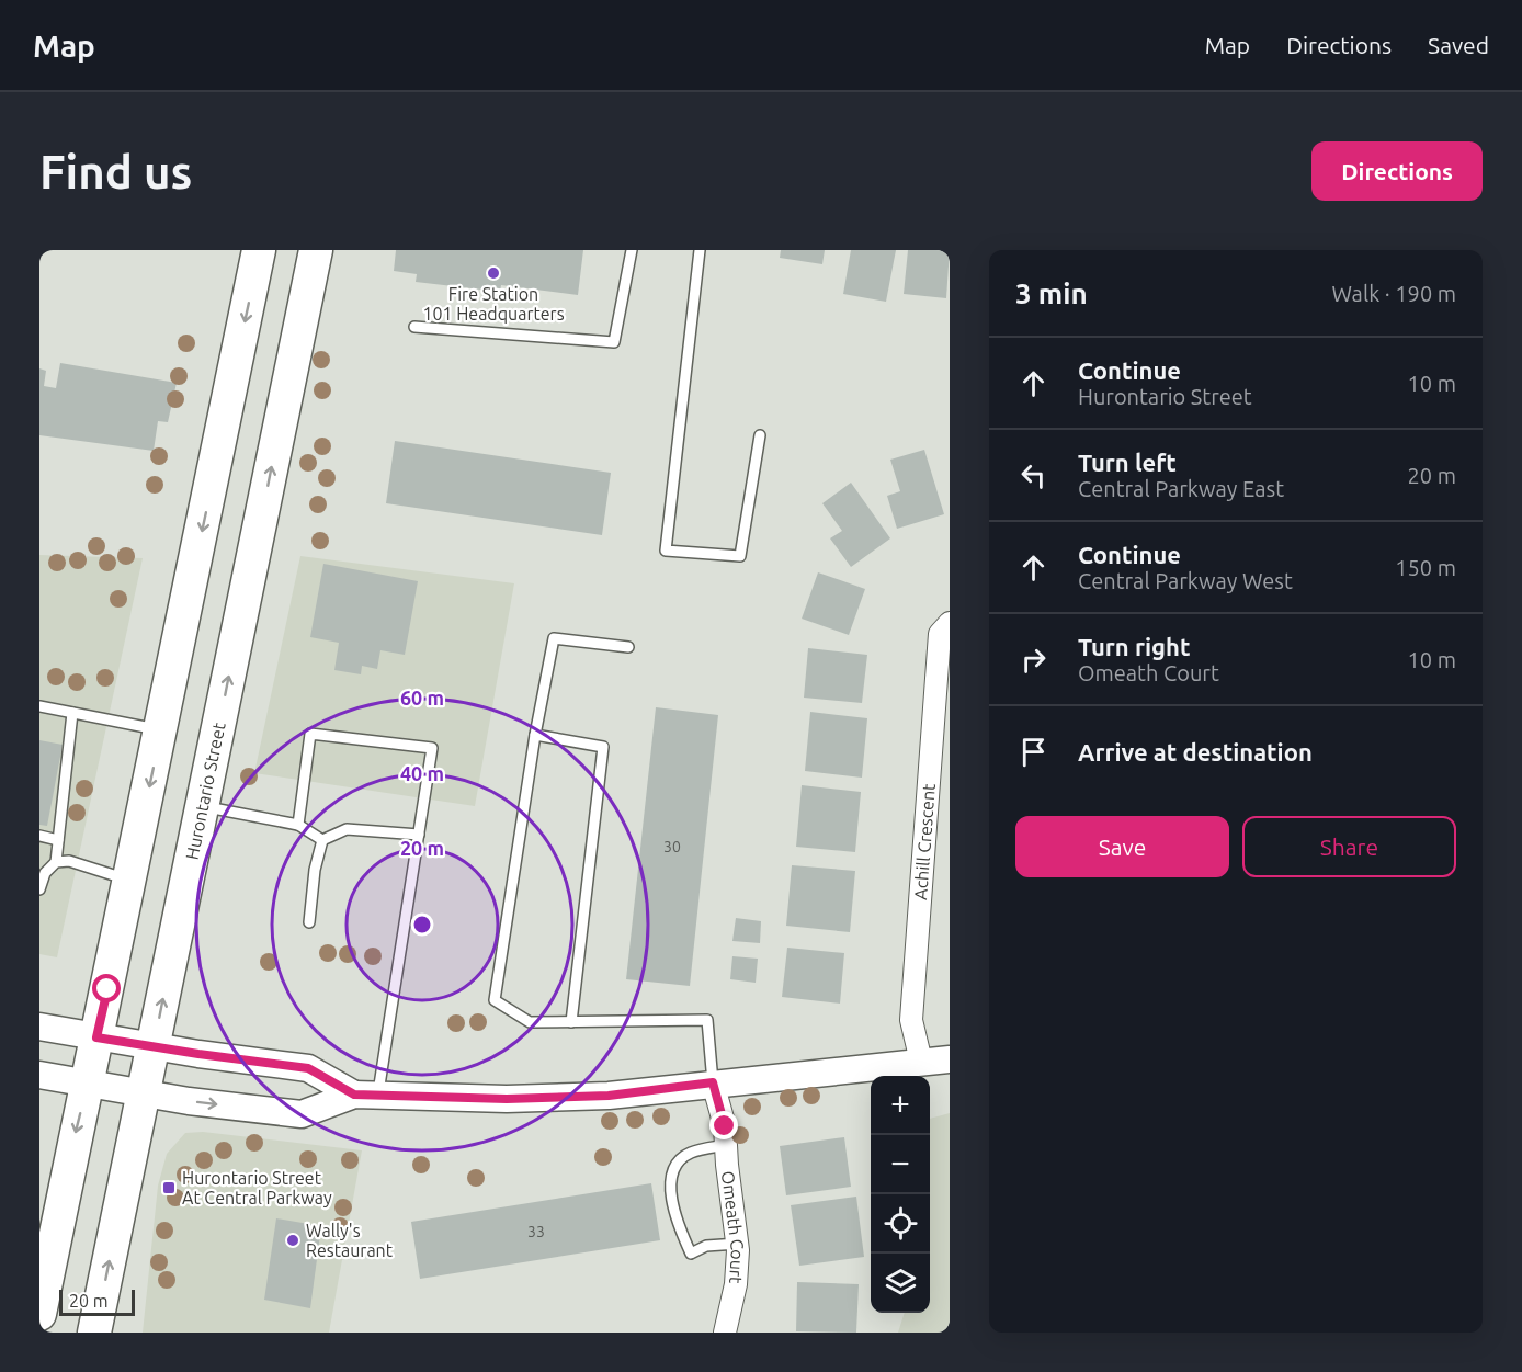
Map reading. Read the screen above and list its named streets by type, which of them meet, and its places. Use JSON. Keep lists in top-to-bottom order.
{
  "streets": {
    "main road": ["Hurontario Street"],
    "street": ["Achill Crescent", "Omeath Court"]
  },
  "places": {
    "other": ["Fire Station 101 Headquarters", "Wally's Restaurant"],
    "transit": ["Hurontario Street At Central Parkway"]
  },
  "house_numbers": ["30", "33"],
  "scale_bar": "20 m",
  "page": {
    "header": "Map",
    "nav": ["Map", "Directions", "Saved"],
    "buttons": [
      "Directions",
      ["Save", "Share"]
    ],
    "title": "Find us",
    "heading": ["3 min", "Walk · 190 m"],
    "list": [
      ["Continue", "Hurontario Street", "10 m"],
      ["Turn left", "Central Parkway East", "20 m"],
      ["Continue", "Central Parkway West", "150 m"],
      ["Turn right", "Omeath Court", "10 m"],
      "Arrive at destination"
    ],
    "map_buttons": ["+", "−"],
    "scale": "20 m"
  },
  "rings": ["60 m", "40 m", "20 m"]
}
